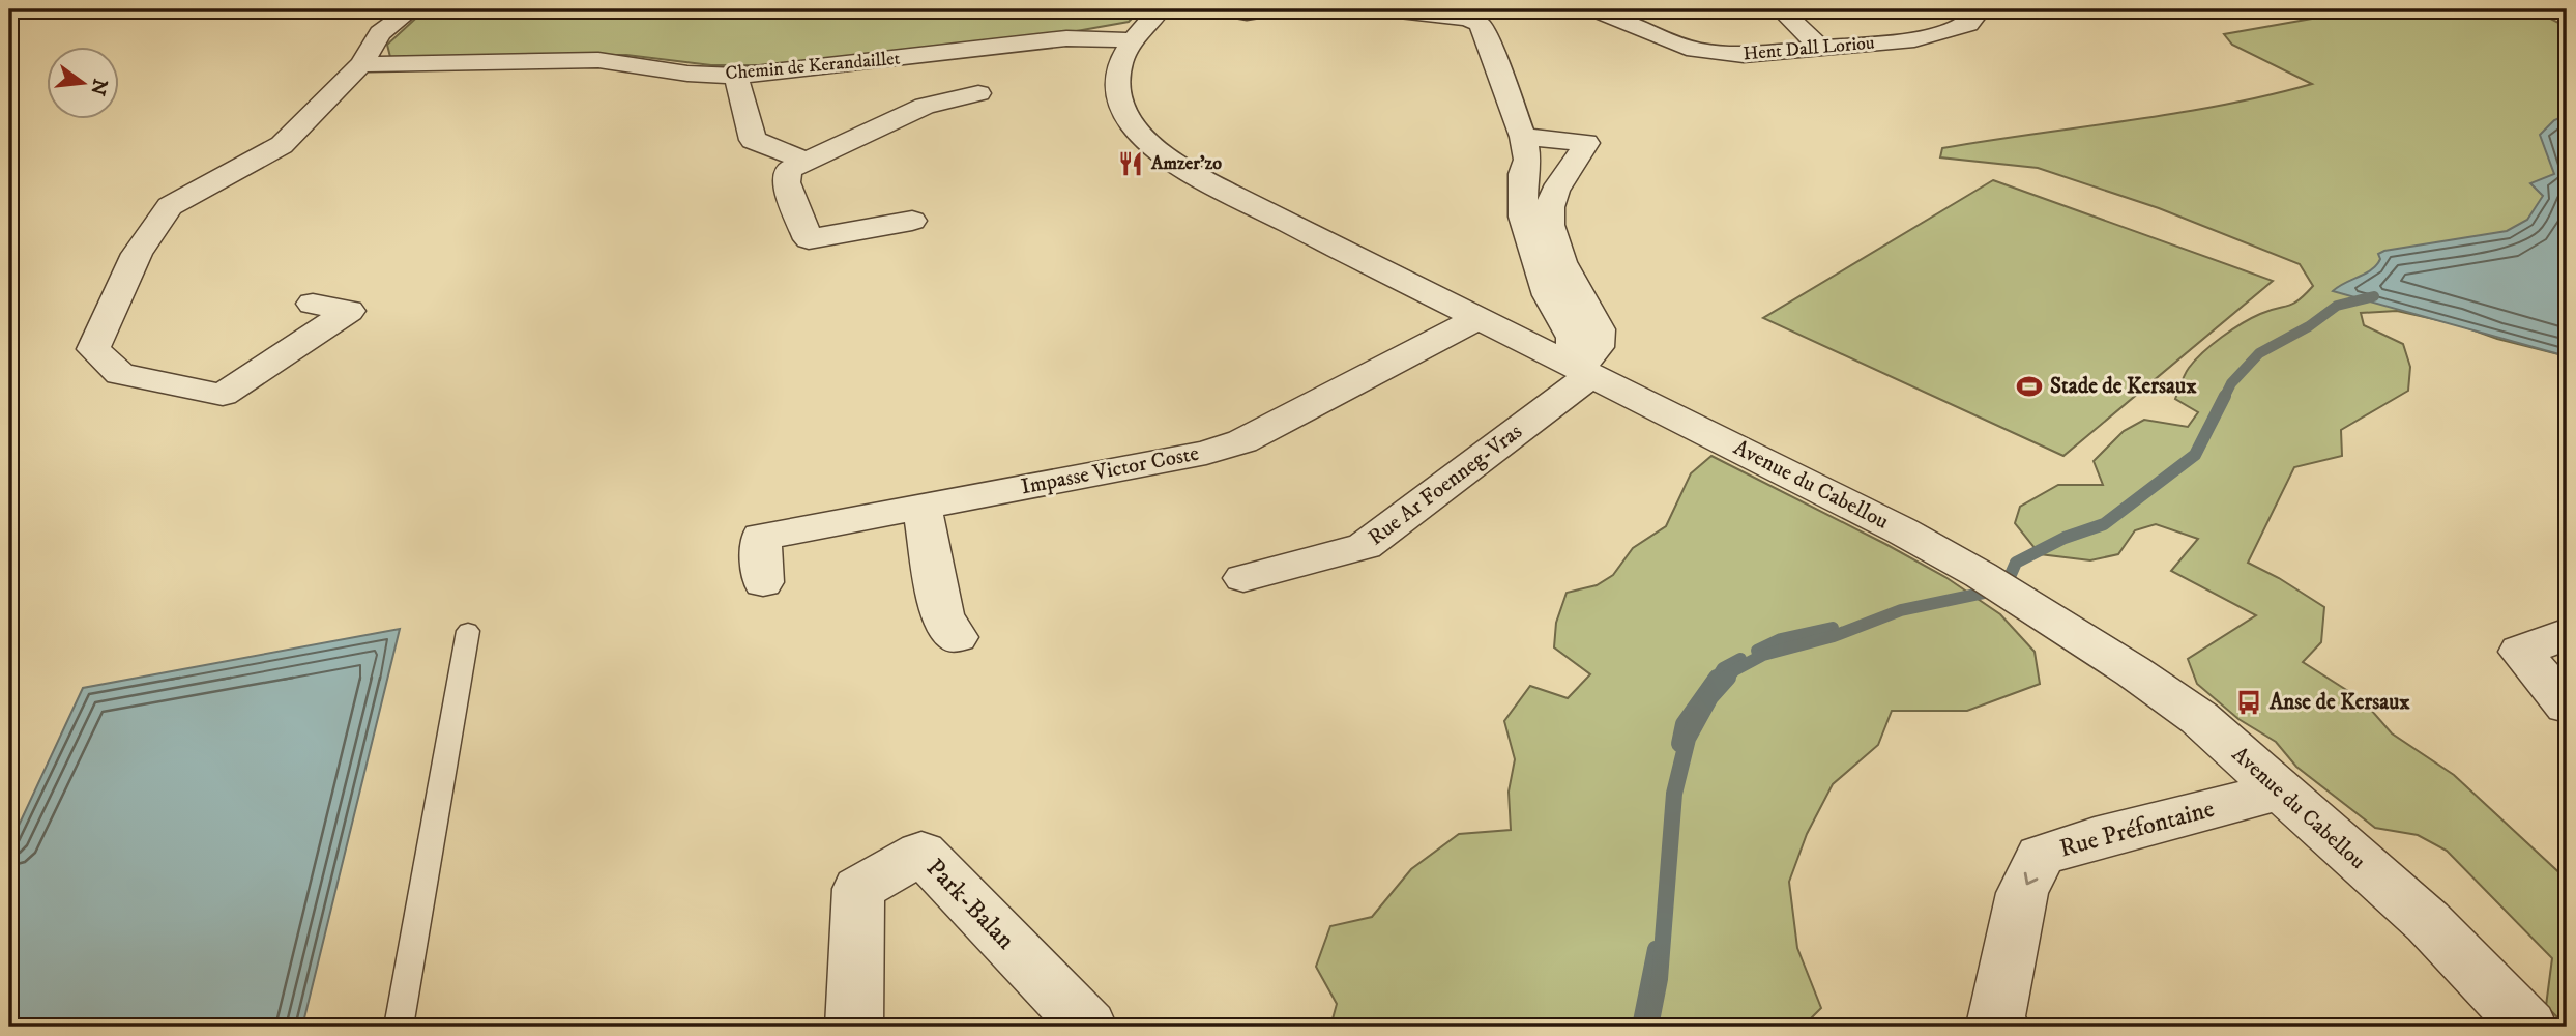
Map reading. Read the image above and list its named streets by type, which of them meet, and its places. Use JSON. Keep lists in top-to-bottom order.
{
  "streets": {
    "street": [
      "Hent Dall Loriou",
      "Chemin de Kerandaillet",
      "Impasse Victor Coste",
      "Rue Ar Foenneg-Vras",
      "Avenue du Cabellou",
      "Rue Préfontaine",
      "Park-Balan"
    ]
  },
  "crossings": [
    ["Chemin de Kerandaillet", "Avenue du Cabellou"],
    ["Impasse Victor Coste", "Avenue du Cabellou"],
    ["Rue Ar Foenneg-Vras", "Avenue du Cabellou"],
    ["Avenue du Cabellou", "Rue Préfontaine"]
  ],
  "one_way": ["Rue Préfontaine"],
  "places": {
    "restaurant": ["Amzer’zo"],
    "sports": ["Stade de Kersaux"],
    "bus stop": ["Anse de Kersaux"]
  },
  "north": "right"
}
